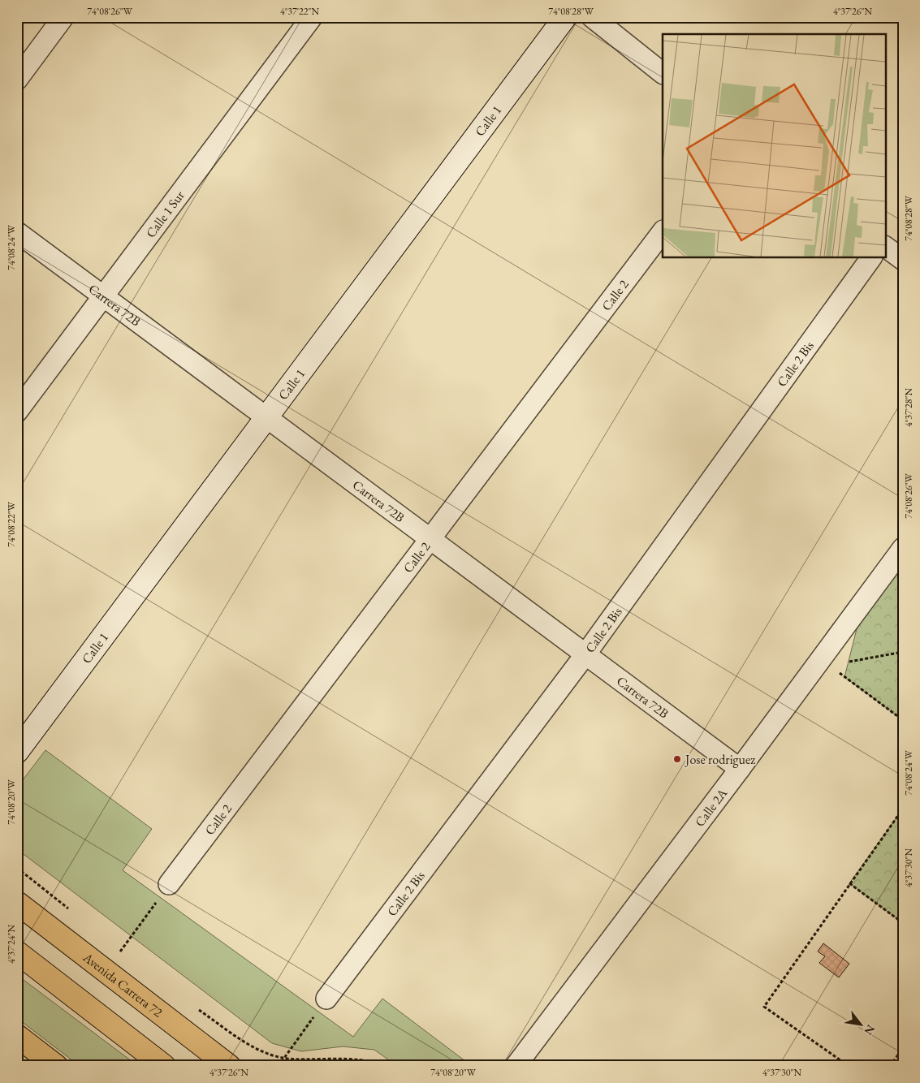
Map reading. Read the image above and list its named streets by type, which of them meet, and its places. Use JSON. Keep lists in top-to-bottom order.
{
  "streets": {
    "highway": ["Avenida Carrera 72"],
    "street": [
      "Calle 1",
      "Calle 1 Sur",
      "Calle 2",
      "Carrera 72B",
      "Calle 2 Bis",
      "Calle 2A"
    ]
  },
  "crossings": [
    ["Calle 1", "Carrera 72B"],
    ["Calle 1 Sur", "Carrera 72B"],
    ["Calle 2", "Carrera 72B"],
    ["Carrera 72B", "Calle 2 Bis"],
    ["Carrera 72B", "Calle 2A"]
  ],
  "places": ["Jose rodriguez"],
  "north": "bottom right",
  "coordinates": [
    "74°08'26\"W",
    "4°37'22\"N",
    "74°08'28\"W",
    "4°37'26\"N",
    "74°08'24\"W",
    "4°37'28\"N",
    "74°08'22\"W",
    "74°08'20\"W",
    "4°37'30\"N",
    "4°37'24\"N"
  ]
}
